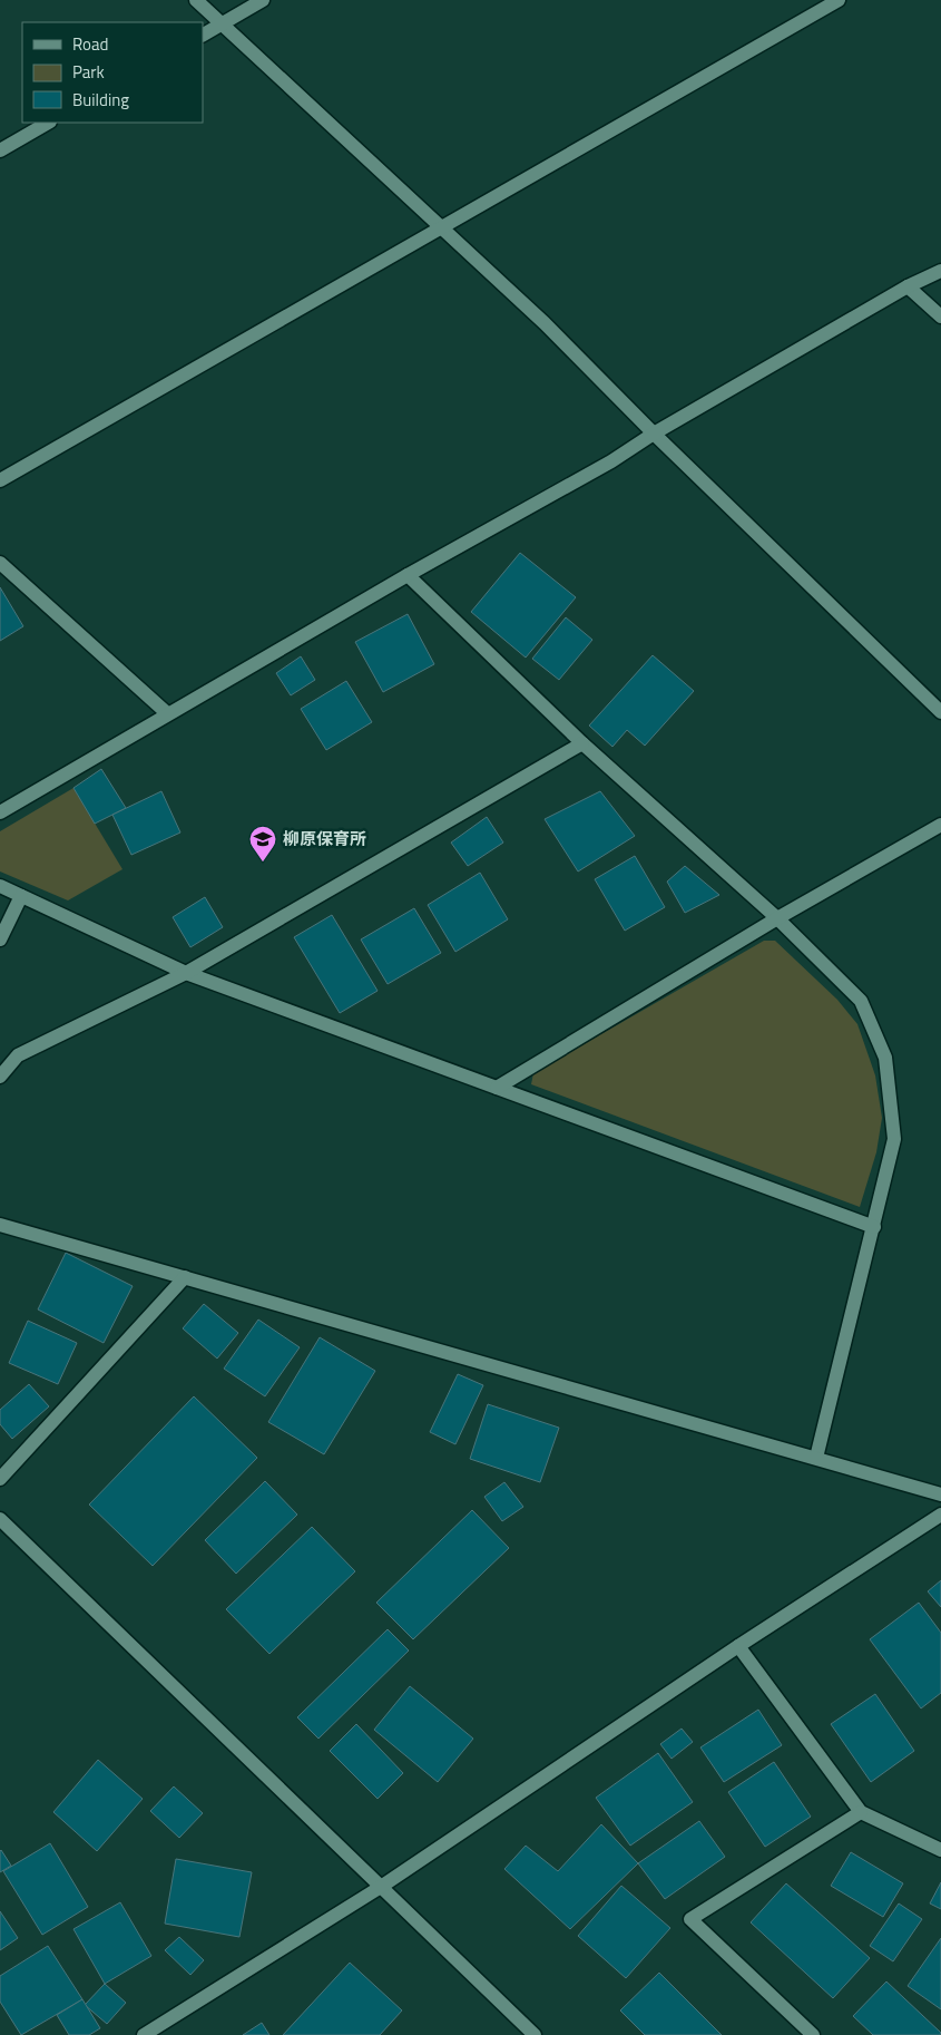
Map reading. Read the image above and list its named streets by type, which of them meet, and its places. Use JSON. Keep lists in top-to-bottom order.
{
  "places": {
    "school or university": ["柳原保育所"]
  },
  "legend": ["Road", "Park", "Building"]
}
